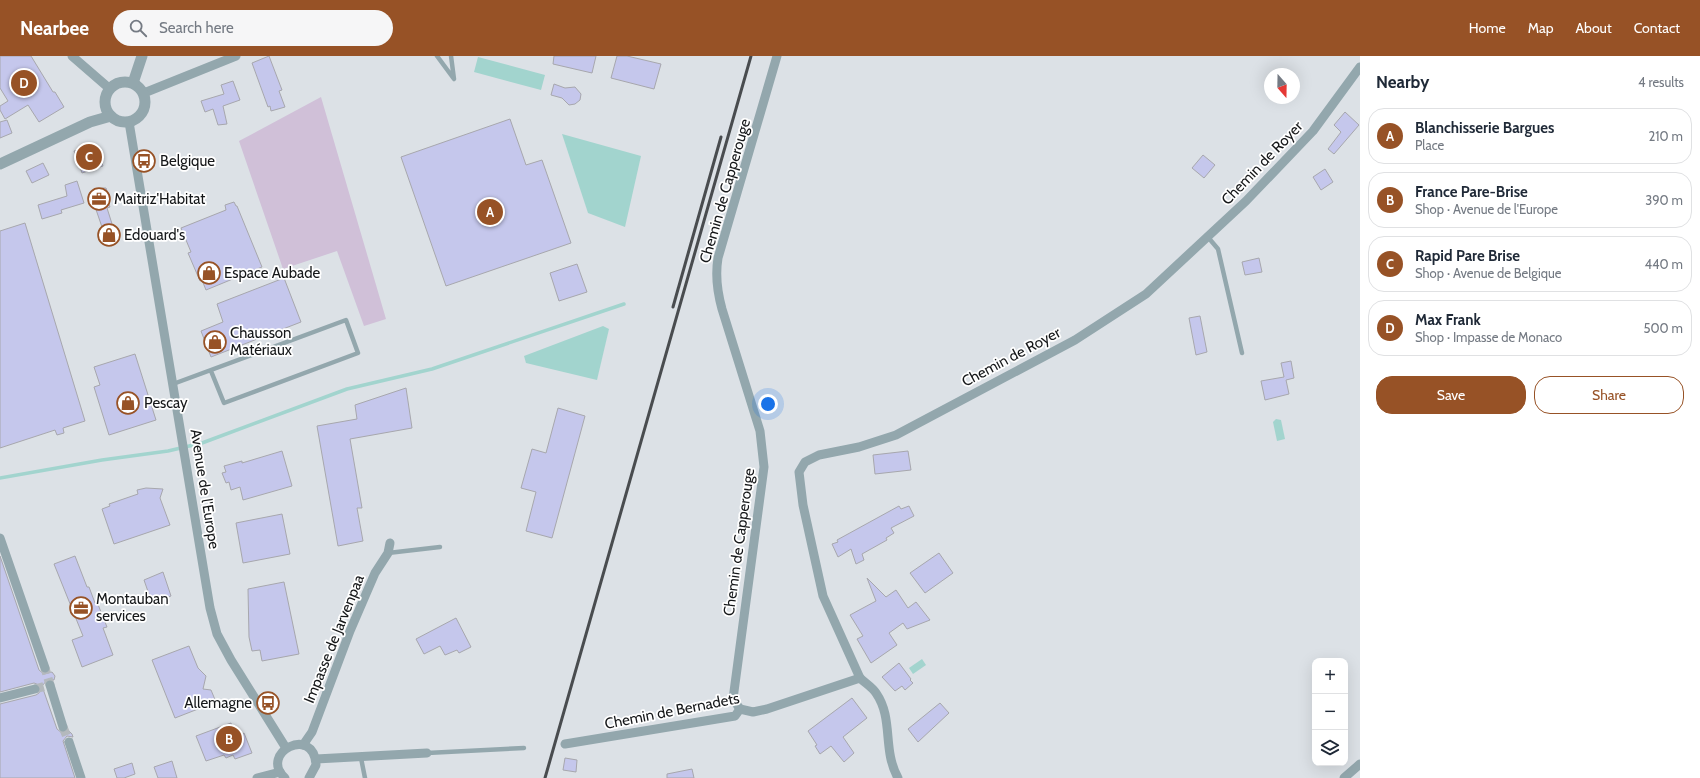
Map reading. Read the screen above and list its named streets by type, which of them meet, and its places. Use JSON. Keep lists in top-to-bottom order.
{
  "streets": {
    "street": [
      "Chemin de Royer",
      "Chemin de Capperouge",
      "Avenue de l'Europe",
      "Impasse de Jarvenpaa",
      "Chemin de Bernadets"
    ]
  },
  "crossings": [
    ["Chemin de Royer", "Chemin de Bernadets"],
    ["Chemin de Capperouge", "Chemin de Bernadets"]
  ],
  "places": {
    "bus stop": ["Belgique", "Allemagne"],
    "office": ["Maitriz'Habitat", "Montauban services"],
    "shop": [
      "Edouard's",
      "Espace Aubade",
      "Chausson Matériaux",
      "Pescay"
    ]
  },
  "north": "bottom",
  "page": {
    "header": "Nearbee",
    "search": "Search here",
    "nav": [
      "Home",
      "Map",
      "About",
      "Contact"
    ],
    "heading": ["Nearby", "4 results"],
    "pins": [
      "D",
      "C",
      "A",
      "B"
    ],
    "list": [
      {
        "mark": "A",
        "name": "Blanchisserie Bargues",
        "note": "Place",
        "value": "210 m"
      },
      {
        "mark": "B",
        "name": "France Pare-Brise",
        "note": "Shop · Avenue de l'Europe",
        "value": "390 m"
      },
      {
        "mark": "C",
        "name": "Rapid Pare Brise",
        "note": "Shop · Avenue de Belgique",
        "value": "440 m"
      },
      {
        "mark": "D",
        "name": "Max Frank",
        "note": "Shop · Impasse de Monaco",
        "value": "500 m"
      }
    ],
    "buttons": ["Save", "Share"],
    "map_buttons": ["+", "−"]
  }
}
